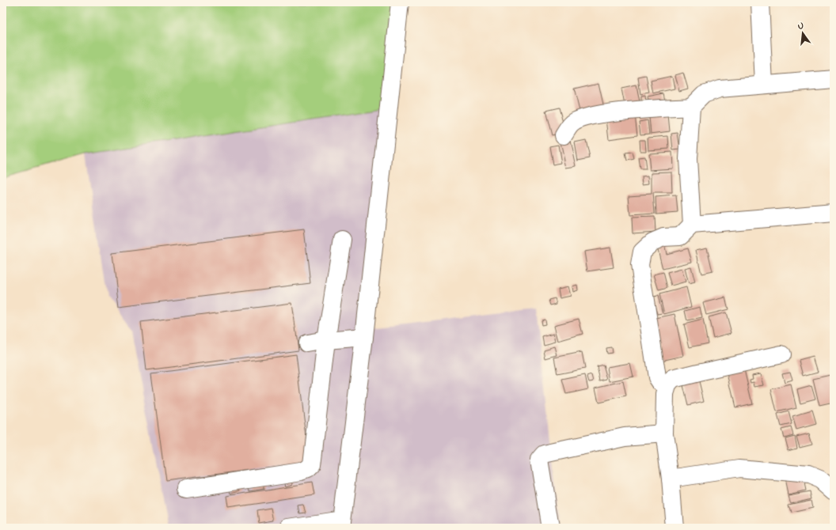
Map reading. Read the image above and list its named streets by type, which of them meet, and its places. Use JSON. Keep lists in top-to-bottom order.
{
  "north": "top"
}
